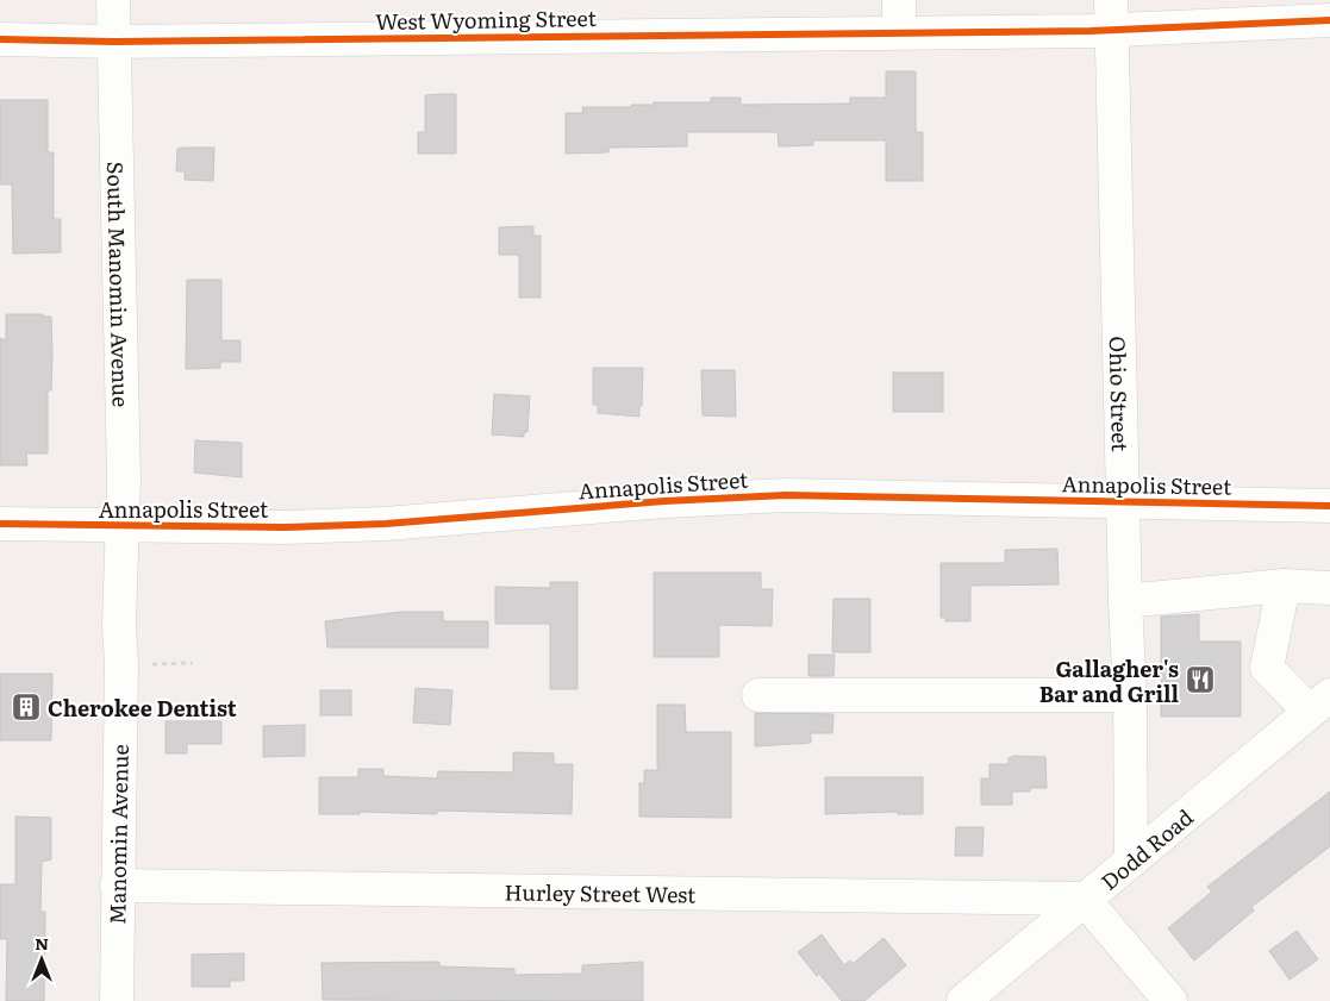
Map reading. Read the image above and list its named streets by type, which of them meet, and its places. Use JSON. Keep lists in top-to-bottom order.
{
  "streets": {
    "street": [
      "West Wyoming Street",
      "South Manomin Avenue",
      "Ohio Street",
      "Annapolis Street",
      "Manomin Avenue",
      "Dodd Road",
      "Hurley Street West"
    ]
  },
  "crossings": [
    ["West Wyoming Street", "South Manomin Avenue"],
    ["West Wyoming Street", "Ohio Street"],
    ["South Manomin Avenue", "Annapolis Street"],
    ["South Manomin Avenue", "Manomin Avenue"],
    ["Ohio Street", "Annapolis Street"],
    ["Ohio Street", "Dodd Road"],
    ["Annapolis Street", "Manomin Avenue"],
    ["Manomin Avenue", "Hurley Street West"],
    ["Dodd Road", "Hurley Street West"]
  ],
  "places": {
    "restaurant": ["Gallagher's Bar and Grill"],
    "building": ["Cherokee Dentist"]
  },
  "north": "top"
}
